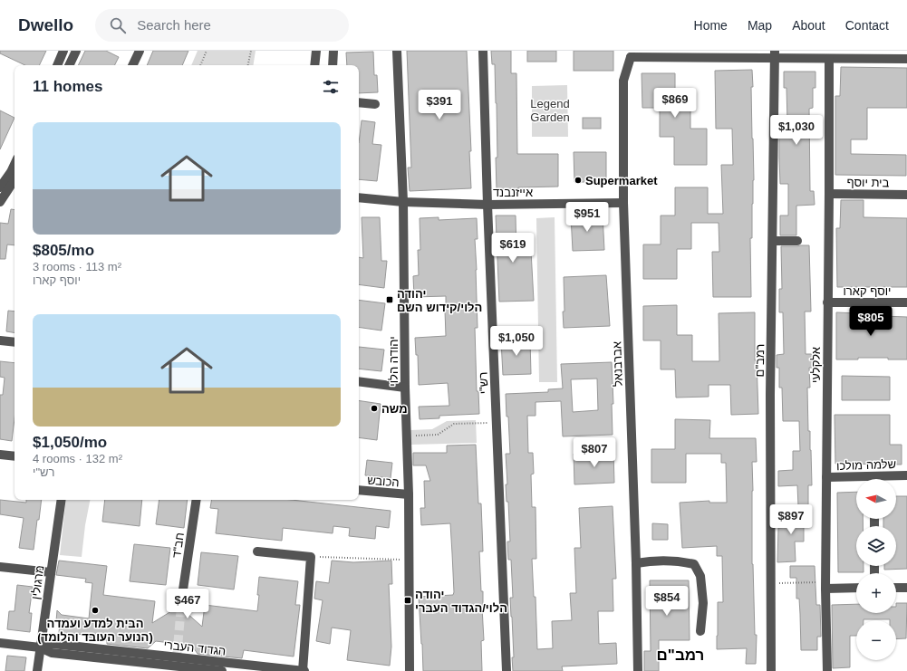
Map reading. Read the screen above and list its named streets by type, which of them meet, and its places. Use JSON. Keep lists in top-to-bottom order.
{
  "streets": {
    "street": [
      "בית יוסף",
      "אייזנבנד",
      "יוסף קארו",
      "רמב\"ם",
      "יהודה הלוי",
      "אברבנאל",
      "אלקלעי",
      "רש\"י",
      "שלמה מולכו",
      "הכובש",
      "חב\"ד",
      "מרגולין",
      "הגדוד העברי"
    ]
  },
  "crossings": [
    ["בית יוסף", "אלקלעי"],
    ["אייזנבנד", "יהודה הלוי"],
    ["אייזנבנד", "אברבנאל"],
    ["אייזנבנד", "רש\"י"],
    ["יוסף קארו", "אלקלעי"],
    ["יהודה הלוי", "הכובש"],
    ["אלקלעי", "שלמה מולכו"],
    ["מרגולין", "הגדוד העברי"]
  ],
  "districts": ["רמב\"ם"],
  "parks": ["Legend Garden"],
  "places": {
    "other": ["Supermarket", "משה", "הבית למדע ועמדה (הנוער העובד והלומד)"],
    "transit": ["יהודה הלוי/קידוש השם", "יהודה הלוי/הגדוד העברי"]
  },
  "north": "left",
  "page": {
    "header": "Dwello",
    "search": "Search here",
    "nav": [
      "Home",
      "Map",
      "About",
      "Contact"
    ],
    "heading": "11 homes",
    "price": [
      "$869",
      "$391",
      "$1,030",
      "$951",
      "$619",
      "$805",
      "$1,050",
      "$807",
      "$897",
      "$854",
      "$467"
    ],
    "list": [
      {
        "name": "$805/mo",
        "note": "3 rooms · 113 m² · יוסף קארו"
      },
      {
        "name": "$1,050/mo",
        "note": "4 rooms · 132 m² · רש\"י"
      }
    ],
    "map_buttons": ["+", "−"]
  }
}
